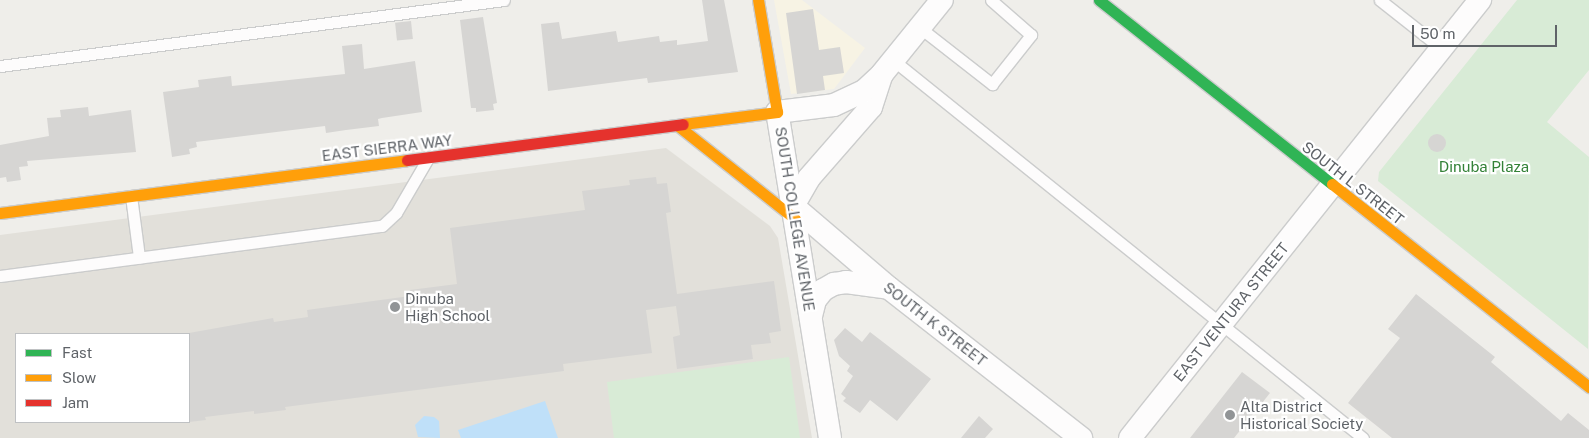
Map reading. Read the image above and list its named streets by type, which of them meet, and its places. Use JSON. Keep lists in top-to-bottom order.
{
  "streets": {
    "street": [
      "EAST SIERRA WAY",
      "SOUTH L STREET",
      "SOUTH COLLEGE AVENUE",
      "EAST VENTURA STREET",
      "SOUTH K STREET"
    ]
  },
  "crossings": [
    ["EAST SIERRA WAY", "SOUTH COLLEGE AVENUE"],
    ["SOUTH L STREET", "EAST VENTURA STREET"],
    ["SOUTH COLLEGE AVENUE", "SOUTH K STREET"]
  ],
  "parks": ["Dinuba Plaza"],
  "places": ["Dinuba High School", "Alta District Historical Society"],
  "legend": ["Fast", "Slow", "Jam"],
  "scale_bar": "50 m"
}
